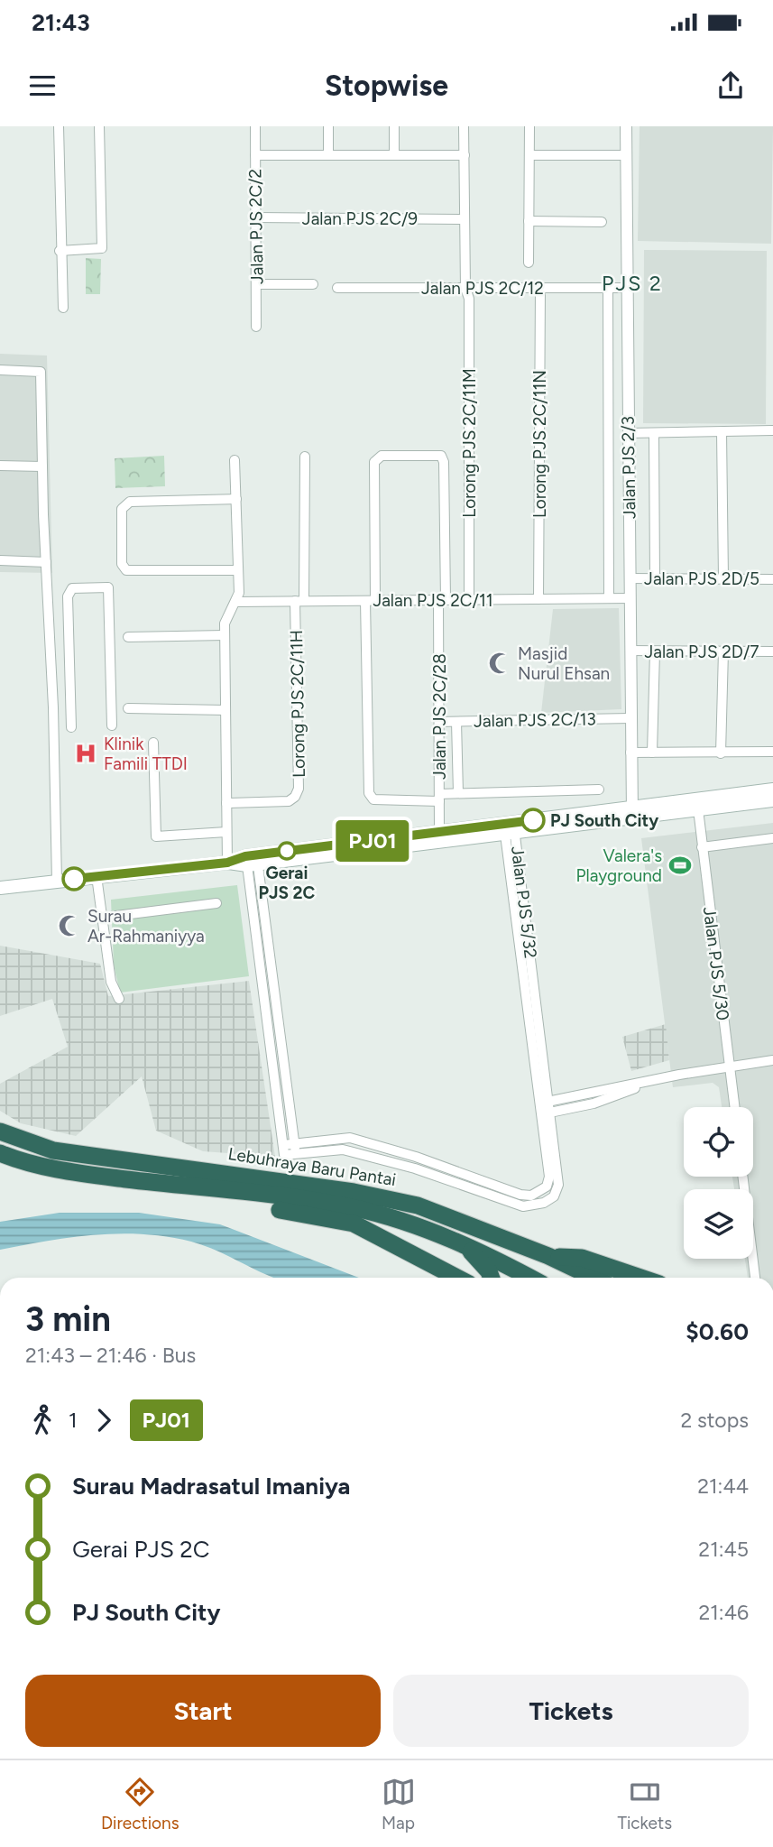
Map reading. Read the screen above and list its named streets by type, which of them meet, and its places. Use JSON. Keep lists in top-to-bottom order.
{
  "streets": {
    "highway": ["Lebuhraya Baru Pantai"],
    "street": [
      "Jalan PJS 2C/9",
      "Jalan PJS 2C/2",
      "Jalan PJS 2C/12",
      "Lorong PJS 2C/11M",
      "Lorong PJS 2C/11N",
      "Jalan PJS 2/3",
      "Jalan PJS 2D/5",
      "Jalan PJS 2C/11",
      "Jalan PJS 2D/7",
      "Lorong PJS 2C/11H",
      "Jalan PJS 2C/28",
      "Jalan PJS 2C/13",
      "Jalan PJS 5/32",
      "Jalan PJS 5/30"
    ]
  },
  "crossings": [
    ["Jalan PJS 2C/9", "Jalan PJS 2C/2"],
    ["Jalan PJS 2C/9", "Lorong PJS 2C/11M"],
    ["Jalan PJS 2C/12", "Lorong PJS 2C/11M"],
    ["Jalan PJS 2C/12", "Lorong PJS 2C/11N"],
    ["Jalan PJS 2C/12", "Jalan PJS 2/3"],
    ["Lorong PJS 2C/11M", "Jalan PJS 2C/11"],
    ["Lorong PJS 2C/11N", "Jalan PJS 2C/11"],
    ["Jalan PJS 2/3", "Jalan PJS 2D/5"],
    ["Jalan PJS 2/3", "Jalan PJS 2C/11"],
    ["Jalan PJS 2/3", "Jalan PJS 2D/7"],
    ["Jalan PJS 2/3", "Jalan PJS 2C/13"],
    ["Jalan PJS 2C/11", "Lorong PJS 2C/11H"],
    ["Jalan PJS 2C/11", "Jalan PJS 2C/28"],
    ["Jalan PJS 2C/28", "Jalan PJS 2C/13"]
  ],
  "districts": ["PJS 2"],
  "places": {
    "mosque": ["Masjid Nurul Ehsan", "Surau Ar-Rahmaniyya"],
    "hospital": ["Klinik Famili TTDI"],
    "other": ["PJ South City", "Gerai PJS 2C"],
    "sports": ["Valera's Playground"]
  },
  "lines": ["bus line PJ01"],
  "page": {
    "status": "21:43",
    "header": "Stopwise",
    "on_map": "PJ01",
    "heading": ["3 min", "21:43 – 21:46 · Bus", "$0.60"],
    "legs": ["1", "PJ01", "2 stops"],
    "list": [
      {
        "name": "Surau Madrasatul Imaniya",
        "value": "21:44"
      },
      {
        "name": "Gerai PJS 2C",
        "value": "21:45"
      },
      {
        "name": "PJ South City",
        "value": "21:46"
      }
    ],
    "buttons": ["Start", "Tickets"],
    "tabs": ["Directions", "Map", "Tickets"]
  }
}
